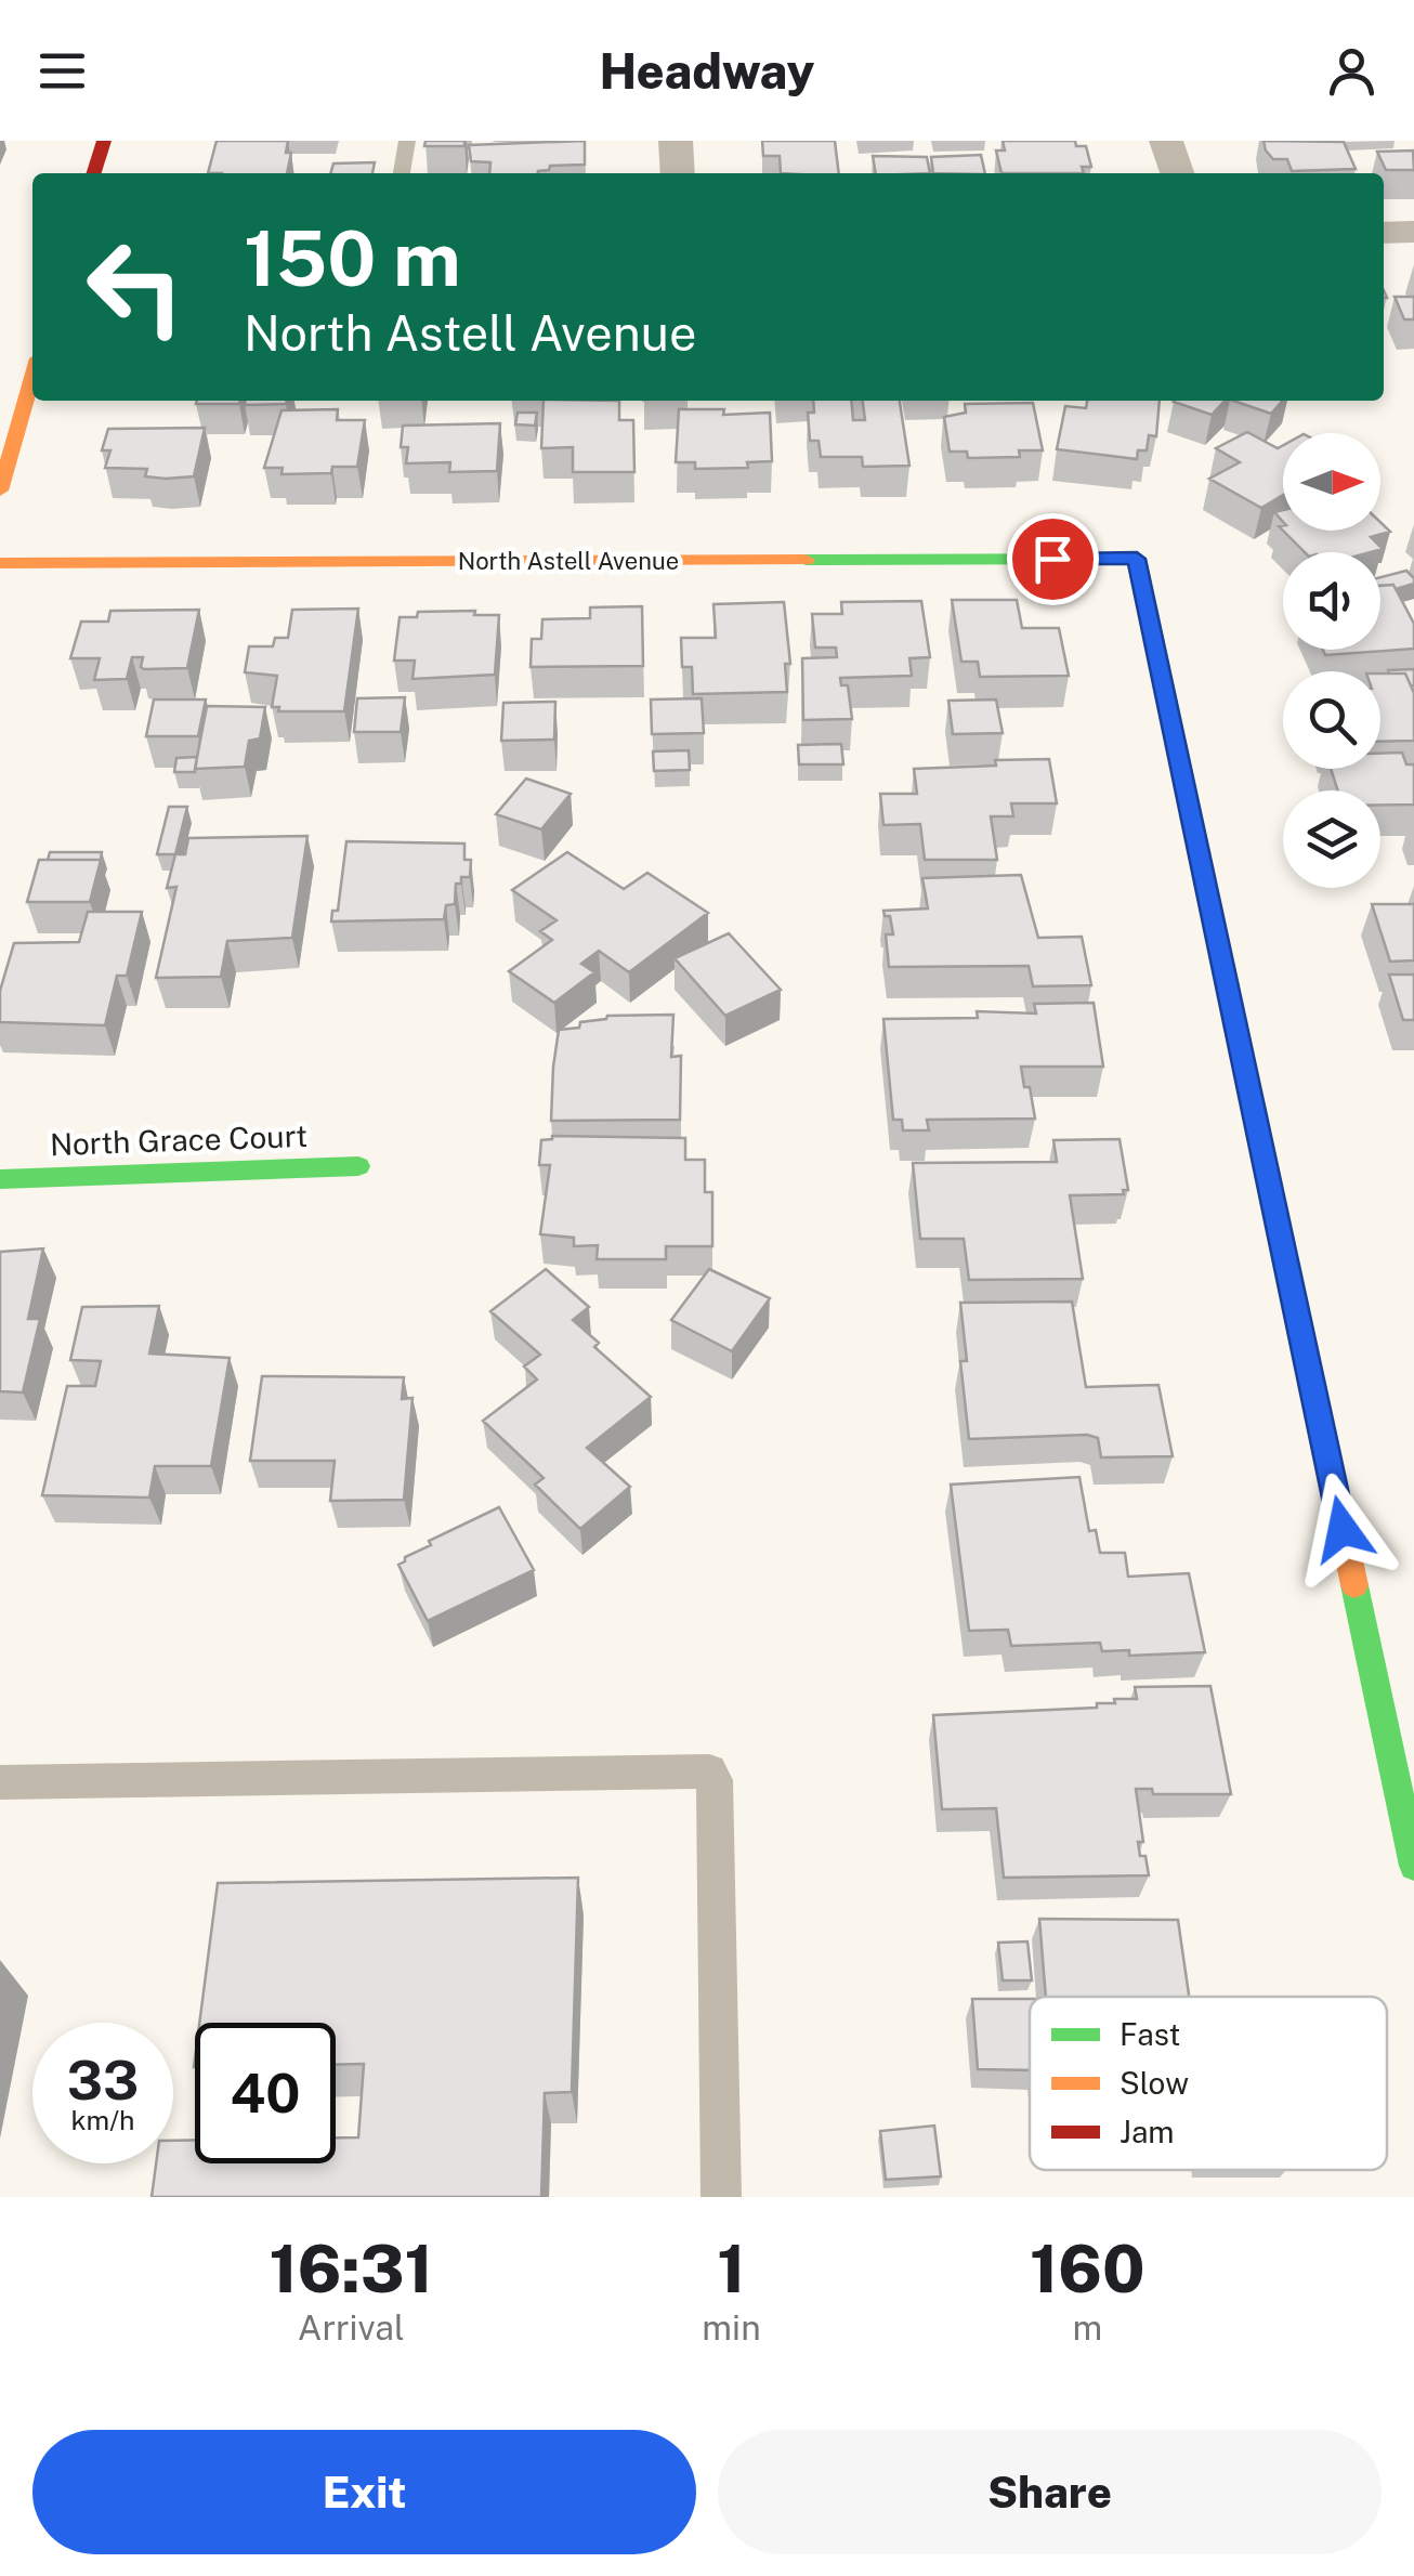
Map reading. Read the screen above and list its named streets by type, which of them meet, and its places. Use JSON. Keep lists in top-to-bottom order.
{
  "streets": {
    "street": ["North Astell Avenue", "North Grace Court"]
  },
  "legend": ["Fast", "Slow", "Jam"],
  "north": "right",
  "page": {
    "header": "Headway",
    "turn": ["150 m", "North Astell Avenue"],
    "speed": "33 km/h",
    "limit": "40",
    "eta": [
      "16:31",
      "Arrival",
      "1",
      "min",
      "160",
      "m"
    ],
    "buttons": ["Exit", "Share"]
  }
}
